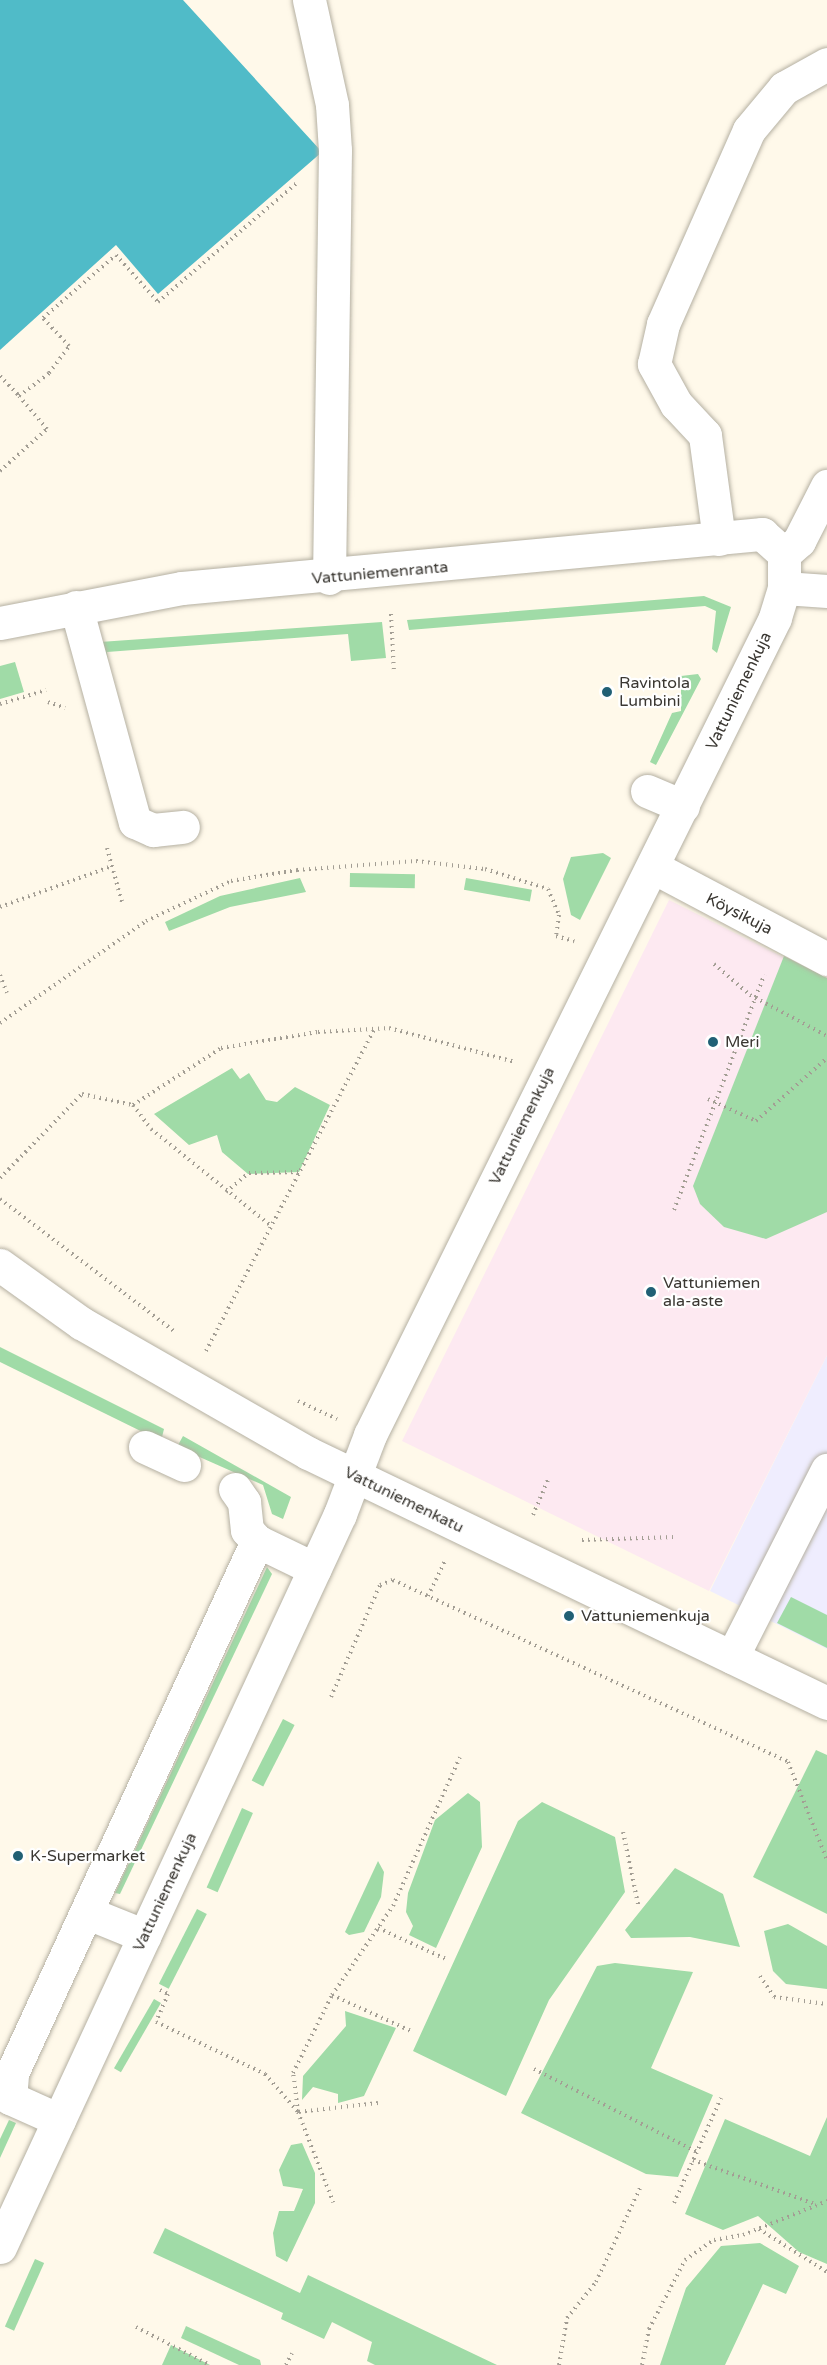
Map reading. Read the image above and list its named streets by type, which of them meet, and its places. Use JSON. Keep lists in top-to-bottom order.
{
  "streets": {
    "street": [
      "Vattuniemenranta",
      "Vattuniemenkuja",
      "Köysikuja",
      "Vattuniemenkatu"
    ]
  },
  "crossings": [
    ["Vattuniemenranta", "Vattuniemenkuja"],
    ["Vattuniemenkuja", "Köysikuja"],
    ["Vattuniemenkuja", "Vattuniemenkatu"]
  ],
  "places": [
    "Ravintola Lumbini",
    "Meri",
    "Vattuniemen ala-aste",
    "Vattuniemenkuja",
    "K-Supermarket"
  ]
}
